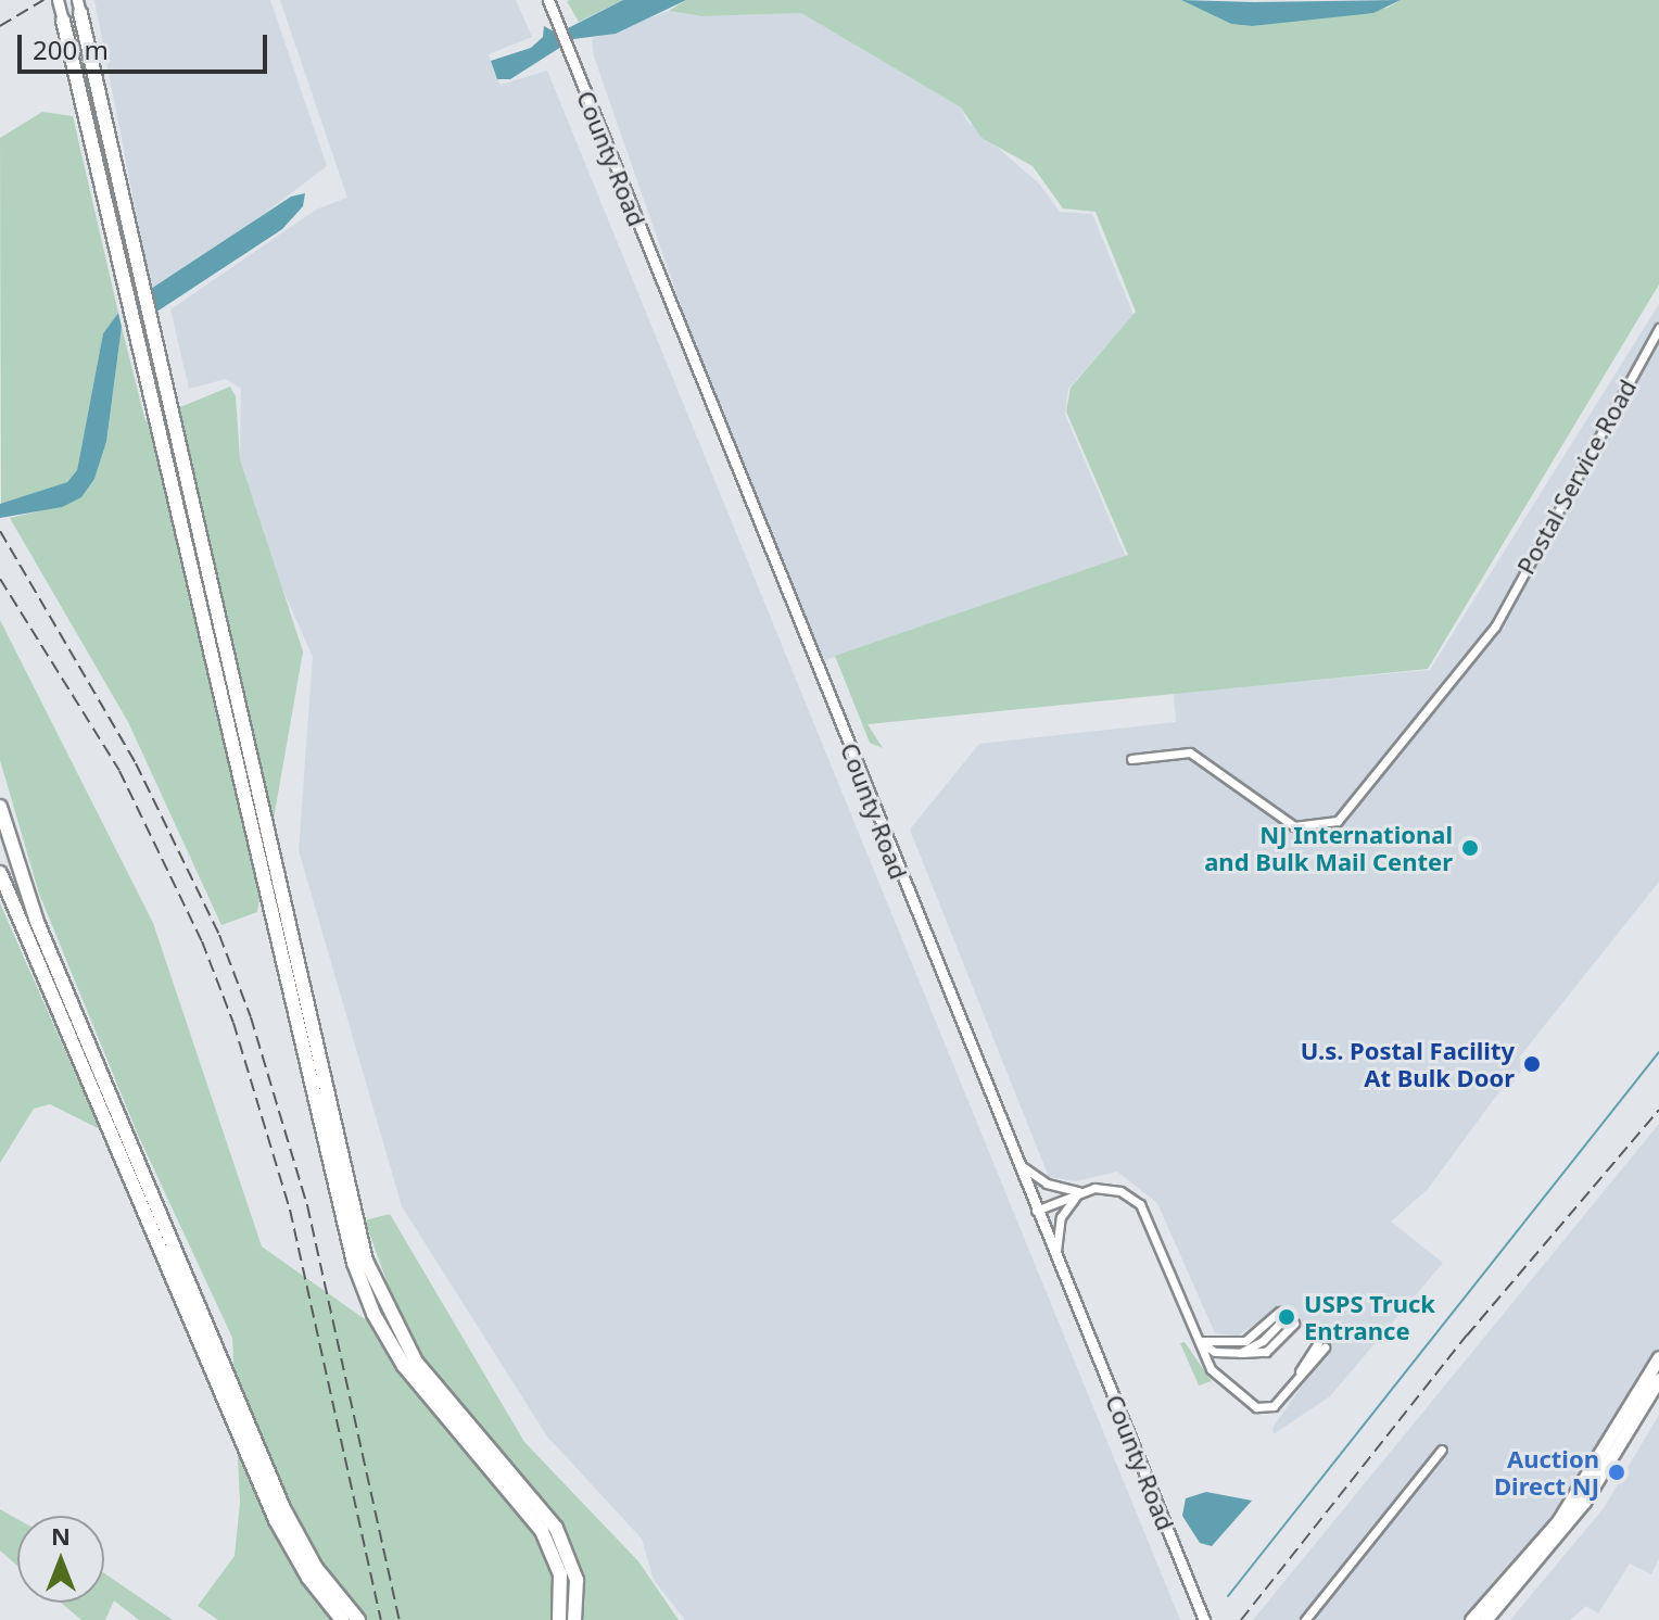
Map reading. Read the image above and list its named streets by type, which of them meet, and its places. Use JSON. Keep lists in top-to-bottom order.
{
  "streets": {
    "main road": ["County Road"],
    "street": ["Postal Service Road"]
  },
  "places": [
    "NJ International and Bulk Mail Center",
    "U.s. Postal Facility At Bulk Door",
    "USPS Truck Entrance",
    "Auction Direct NJ"
  ],
  "scale_bar": "200 m",
  "north": "top"
}
